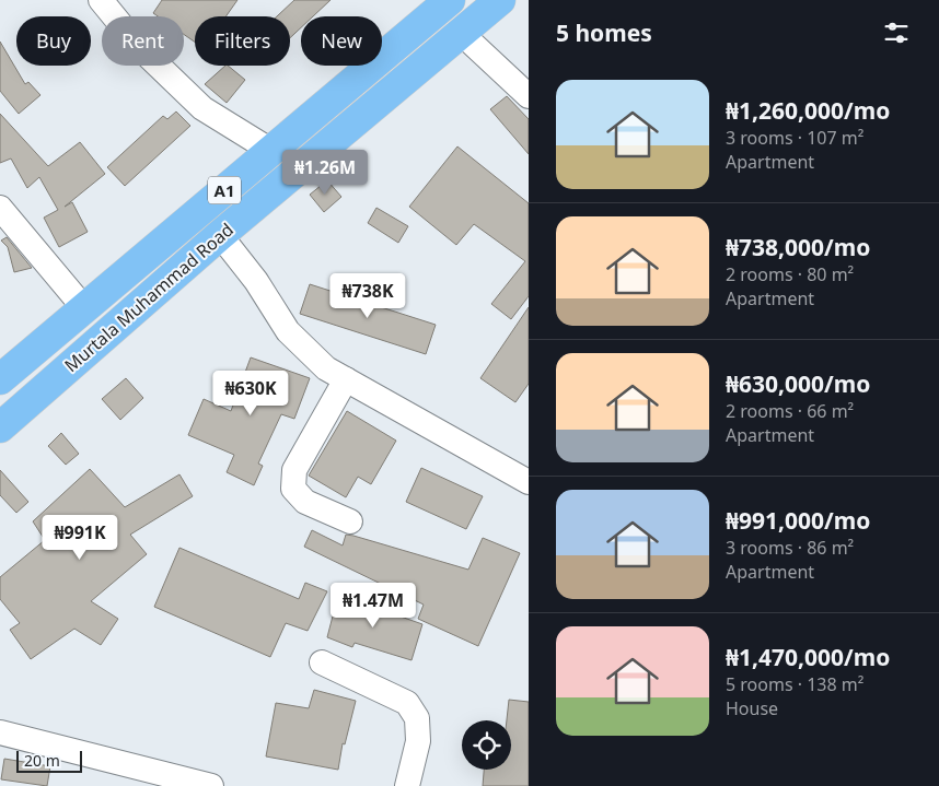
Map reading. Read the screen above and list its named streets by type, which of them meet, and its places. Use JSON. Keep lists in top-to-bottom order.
{
  "streets": {
    "highway": ["A1", "Murtala Muhammad Road"]
  },
  "scale_bar": "20 m",
  "page": {
    "heading": "5 homes",
    "chip": [
      "Buy",
      "Rent",
      "Filters",
      "New"
    ],
    "list": [
      {
        "name": "₦1,260,000/mo",
        "note": "3 rooms · 107 m² · Apartment"
      },
      {
        "name": "₦738,000/mo",
        "note": "2 rooms · 80 m² · Apartment"
      },
      {
        "name": "₦630,000/mo",
        "note": "2 rooms · 66 m² · Apartment"
      },
      {
        "name": "₦991,000/mo",
        "note": "3 rooms · 86 m² · Apartment"
      },
      {
        "name": "₦1,470,000/mo",
        "note": "5 rooms · 138 m² · House"
      }
    ],
    "price": [
      "₦1.26M",
      "₦738K",
      "₦630K",
      "₦991K",
      "₦1.47M"
    ],
    "scale": "20 m"
  }
}
